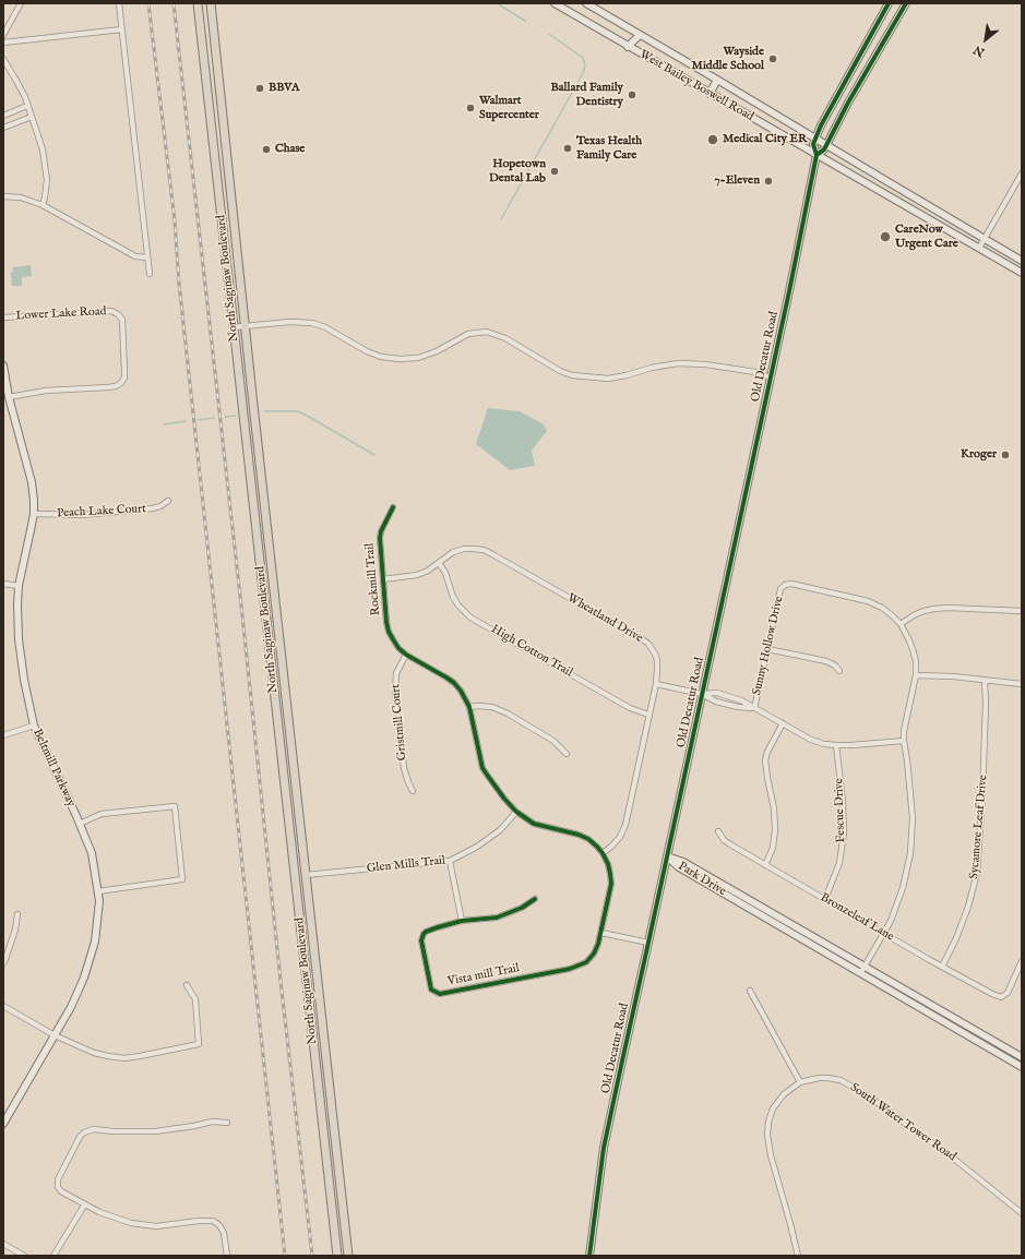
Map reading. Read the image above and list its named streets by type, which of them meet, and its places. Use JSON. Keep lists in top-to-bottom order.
{
  "streets": {
    "main road": ["North Saginaw Boulevard"],
    "street": [
      "West Bailey Boswell Road",
      "Lower Lake Road",
      "Old Decatur Road",
      "Peach Lake Court",
      "Rockmill Trail",
      "Wheatland Drive",
      "Sunny Hollow Drive",
      "High Cotton Trail",
      "Gristmill Court",
      "Beltmill Parkway",
      "Fescue Drive",
      "Sycamore Leaf Drive",
      "Glen Mills Trail",
      "Park Drive",
      "Bronzeleaf Lane",
      "Vista mill Trail",
      "South Water Tower Road"
    ]
  },
  "crossings": [
    ["West Bailey Boswell Road", "Old Decatur Road"],
    ["North Saginaw Boulevard", "Glen Mills Trail"],
    ["Lower Lake Road", "Beltmill Parkway"],
    ["Old Decatur Road", "Park Drive"],
    ["Peach Lake Court", "Beltmill Parkway"],
    ["Rockmill Trail", "Wheatland Drive"],
    ["Rockmill Trail", "Gristmill Court"],
    ["Rockmill Trail", "Glen Mills Trail"],
    ["Rockmill Trail", "Vista mill Trail"],
    ["Wheatland Drive", "High Cotton Trail"],
    ["Fescue Drive", "Bronzeleaf Lane"],
    ["Sycamore Leaf Drive", "Bronzeleaf Lane"]
  ],
  "places": [
    "Wayside Middle School",
    "BBVA",
    "Ballard Family Dentistry",
    "Walmart Supercenter",
    "Medical City ER",
    "Texas Health Family Care",
    "Chase",
    "Hopetown Dental Lab",
    "7-Eleven",
    "CareNow Urgent Care",
    "Kroger"
  ],
  "north": "bottom left"
}
